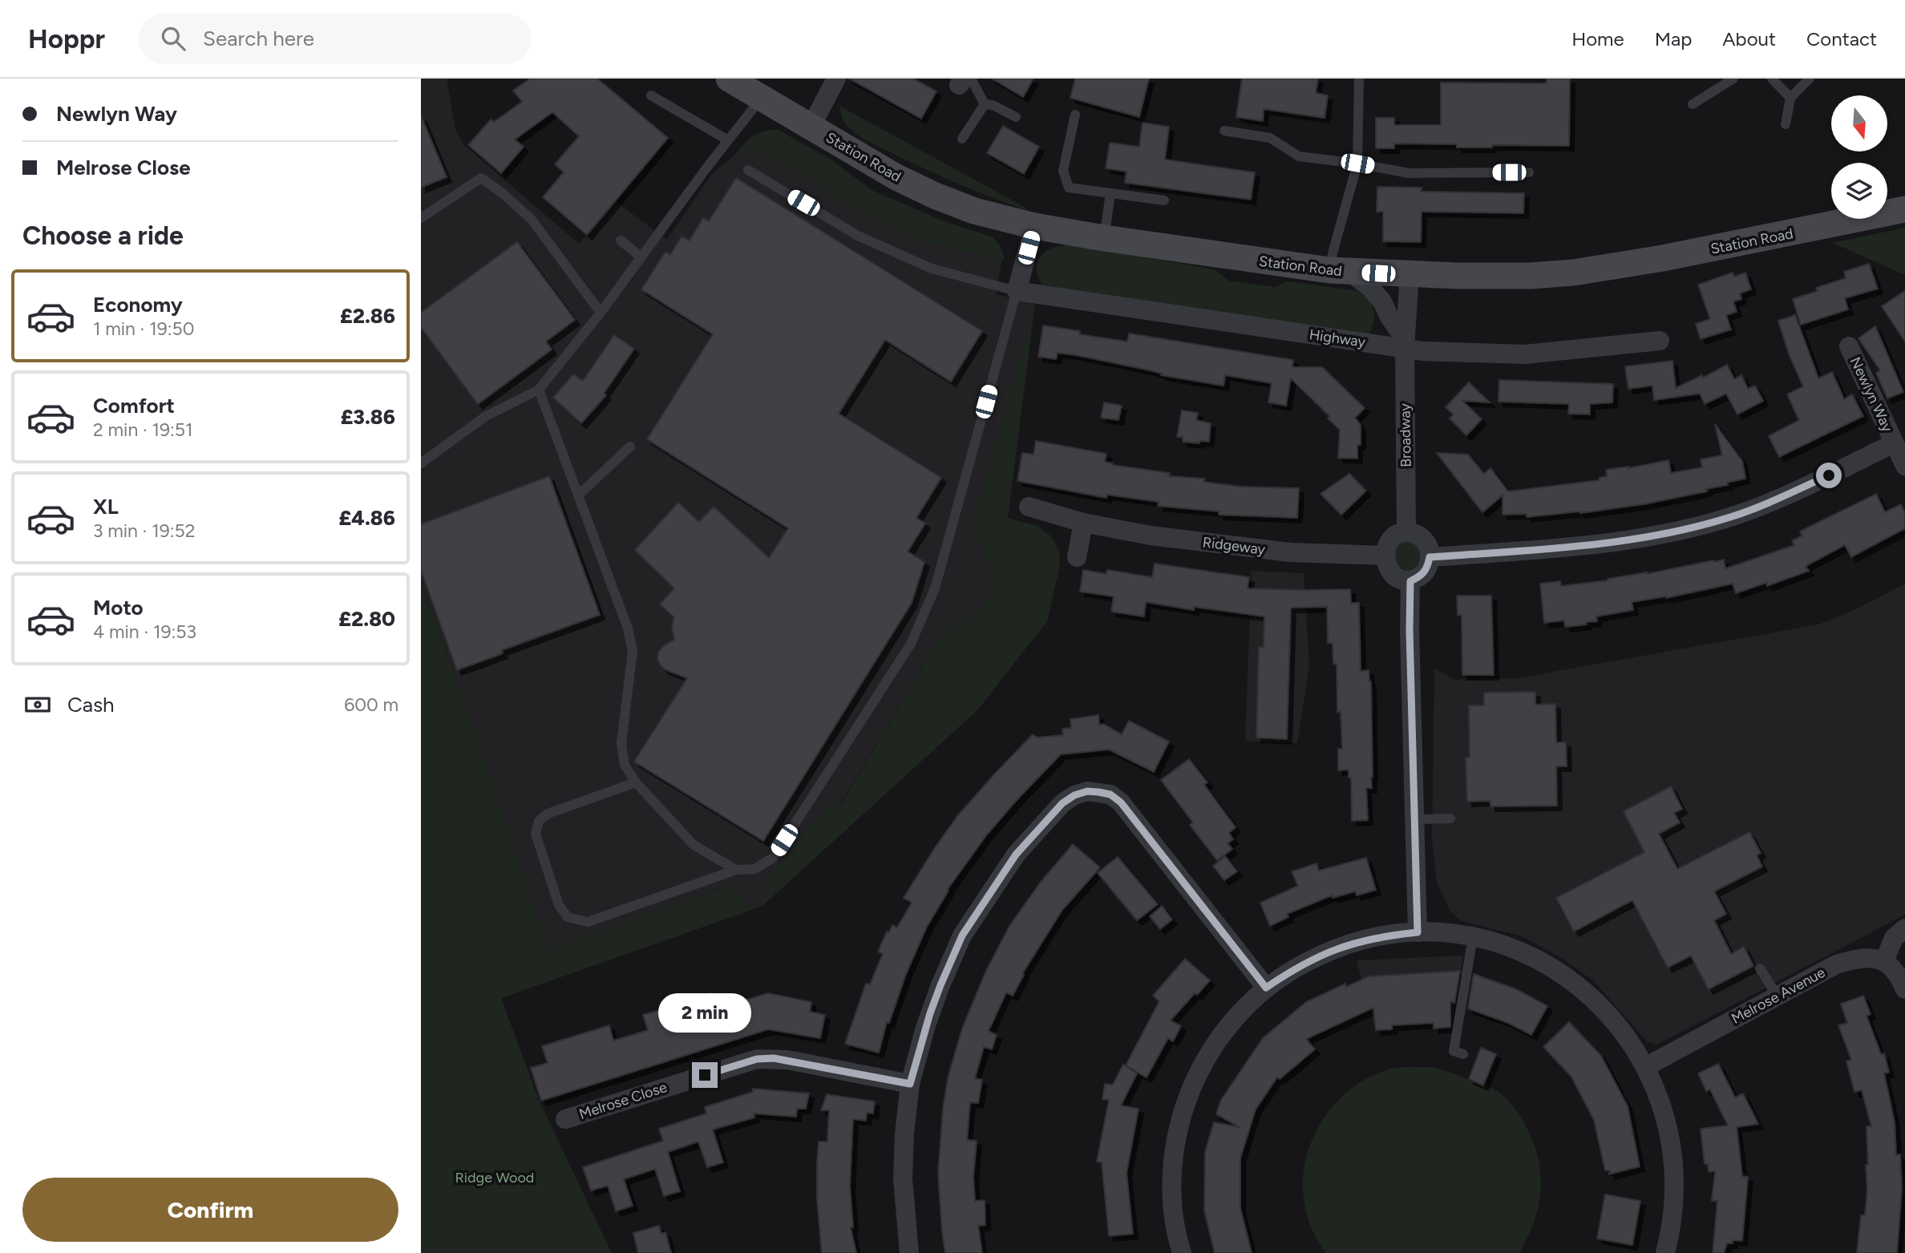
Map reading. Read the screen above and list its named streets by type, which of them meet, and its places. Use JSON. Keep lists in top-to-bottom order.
{
  "streets": {
    "main road": ["Station Road"],
    "street": [
      "Highway",
      "Newlyn Way",
      "Broadway",
      "Ridgeway",
      "Melrose Avenue",
      "Melrose Close"
    ]
  },
  "crossings": [
    ["Station Road", "Broadway"],
    ["Highway", "Broadway"],
    ["Newlyn Way", "Broadway"],
    ["Newlyn Way", "Ridgeway"],
    ["Broadway", "Ridgeway"]
  ],
  "parks": ["Ridge Wood"],
  "north": "bottom",
  "page": {
    "header": "Hoppr",
    "search": "Search here",
    "nav": [
      "Home",
      "Map",
      "About",
      "Contact"
    ],
    "banner": ["Newlyn Way", "Melrose Close"],
    "heading": "Choose a ride",
    "list": [
      {
        "name": "Economy",
        "note": "1 min · 19:50",
        "value": "£2.86"
      },
      {
        "name": "Comfort",
        "note": "2 min · 19:51",
        "value": "£3.86"
      },
      {
        "name": "XL",
        "note": "3 min · 19:52",
        "value": "£4.86"
      },
      {
        "name": "Moto",
        "note": "4 min · 19:53",
        "value": "£2.80"
      }
    ],
    "pay": ["Cash", "600 m"],
    "bubble": "2 min",
    "buttons": "Confirm"
  }
}
